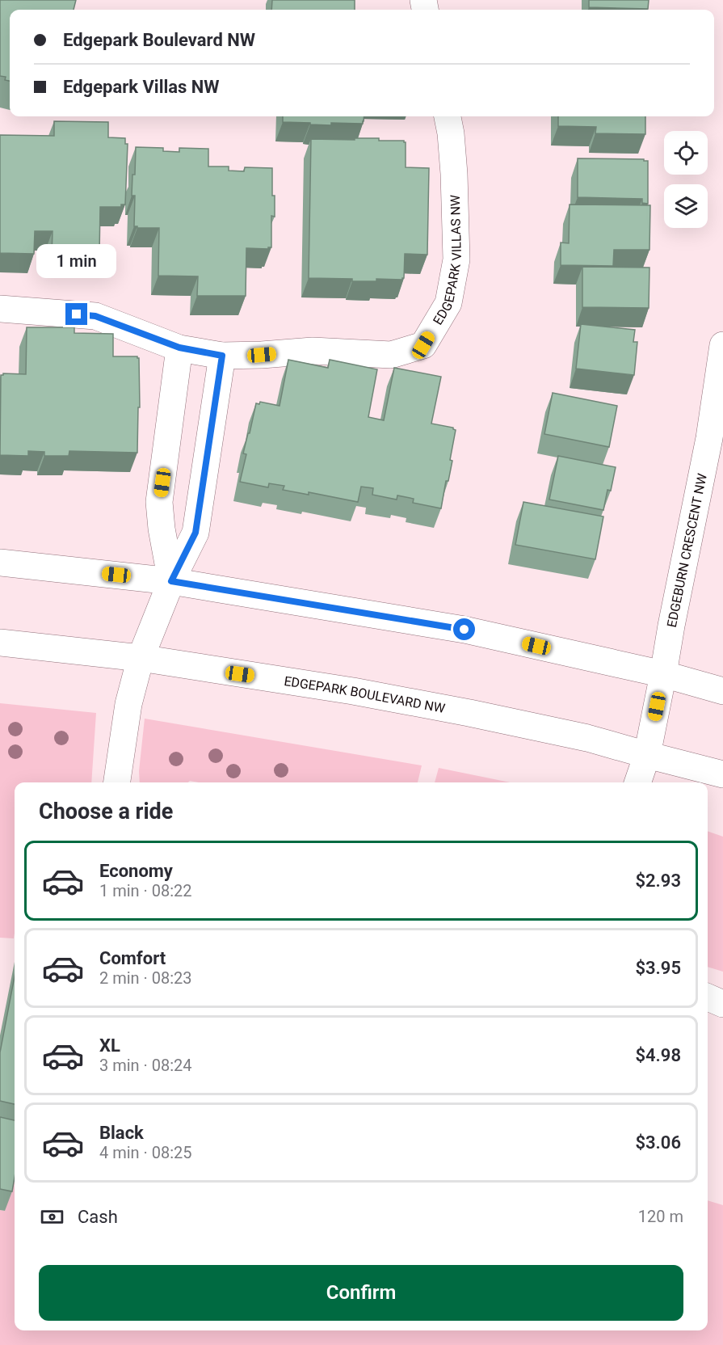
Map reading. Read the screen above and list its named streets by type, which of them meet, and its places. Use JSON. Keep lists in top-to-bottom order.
{
  "streets": {
    "street": ["EDGEPARK VILLAS NW", "EDGEBURN CRESCENT NW", "EDGEPARK BOULEVARD NW"]
  },
  "crossings": [
    ["EDGEBURN CRESCENT NW", "EDGEPARK BOULEVARD NW"]
  ],
  "page": {
    "banner": ["Edgepark Boulevard NW", "Edgepark Villas NW"],
    "bubble": "1 min",
    "heading": "Choose a ride",
    "list": [
      {
        "name": "Economy",
        "note": "1 min · 08:22",
        "value": "$2.93"
      },
      {
        "name": "Comfort",
        "note": "2 min · 08:23",
        "value": "$3.95"
      },
      {
        "name": "XL",
        "note": "3 min · 08:24",
        "value": "$4.98"
      },
      {
        "name": "Black",
        "note": "4 min · 08:25",
        "value": "$3.06"
      }
    ],
    "pay": ["Cash", "120 m"],
    "buttons": "Confirm"
  }
}
